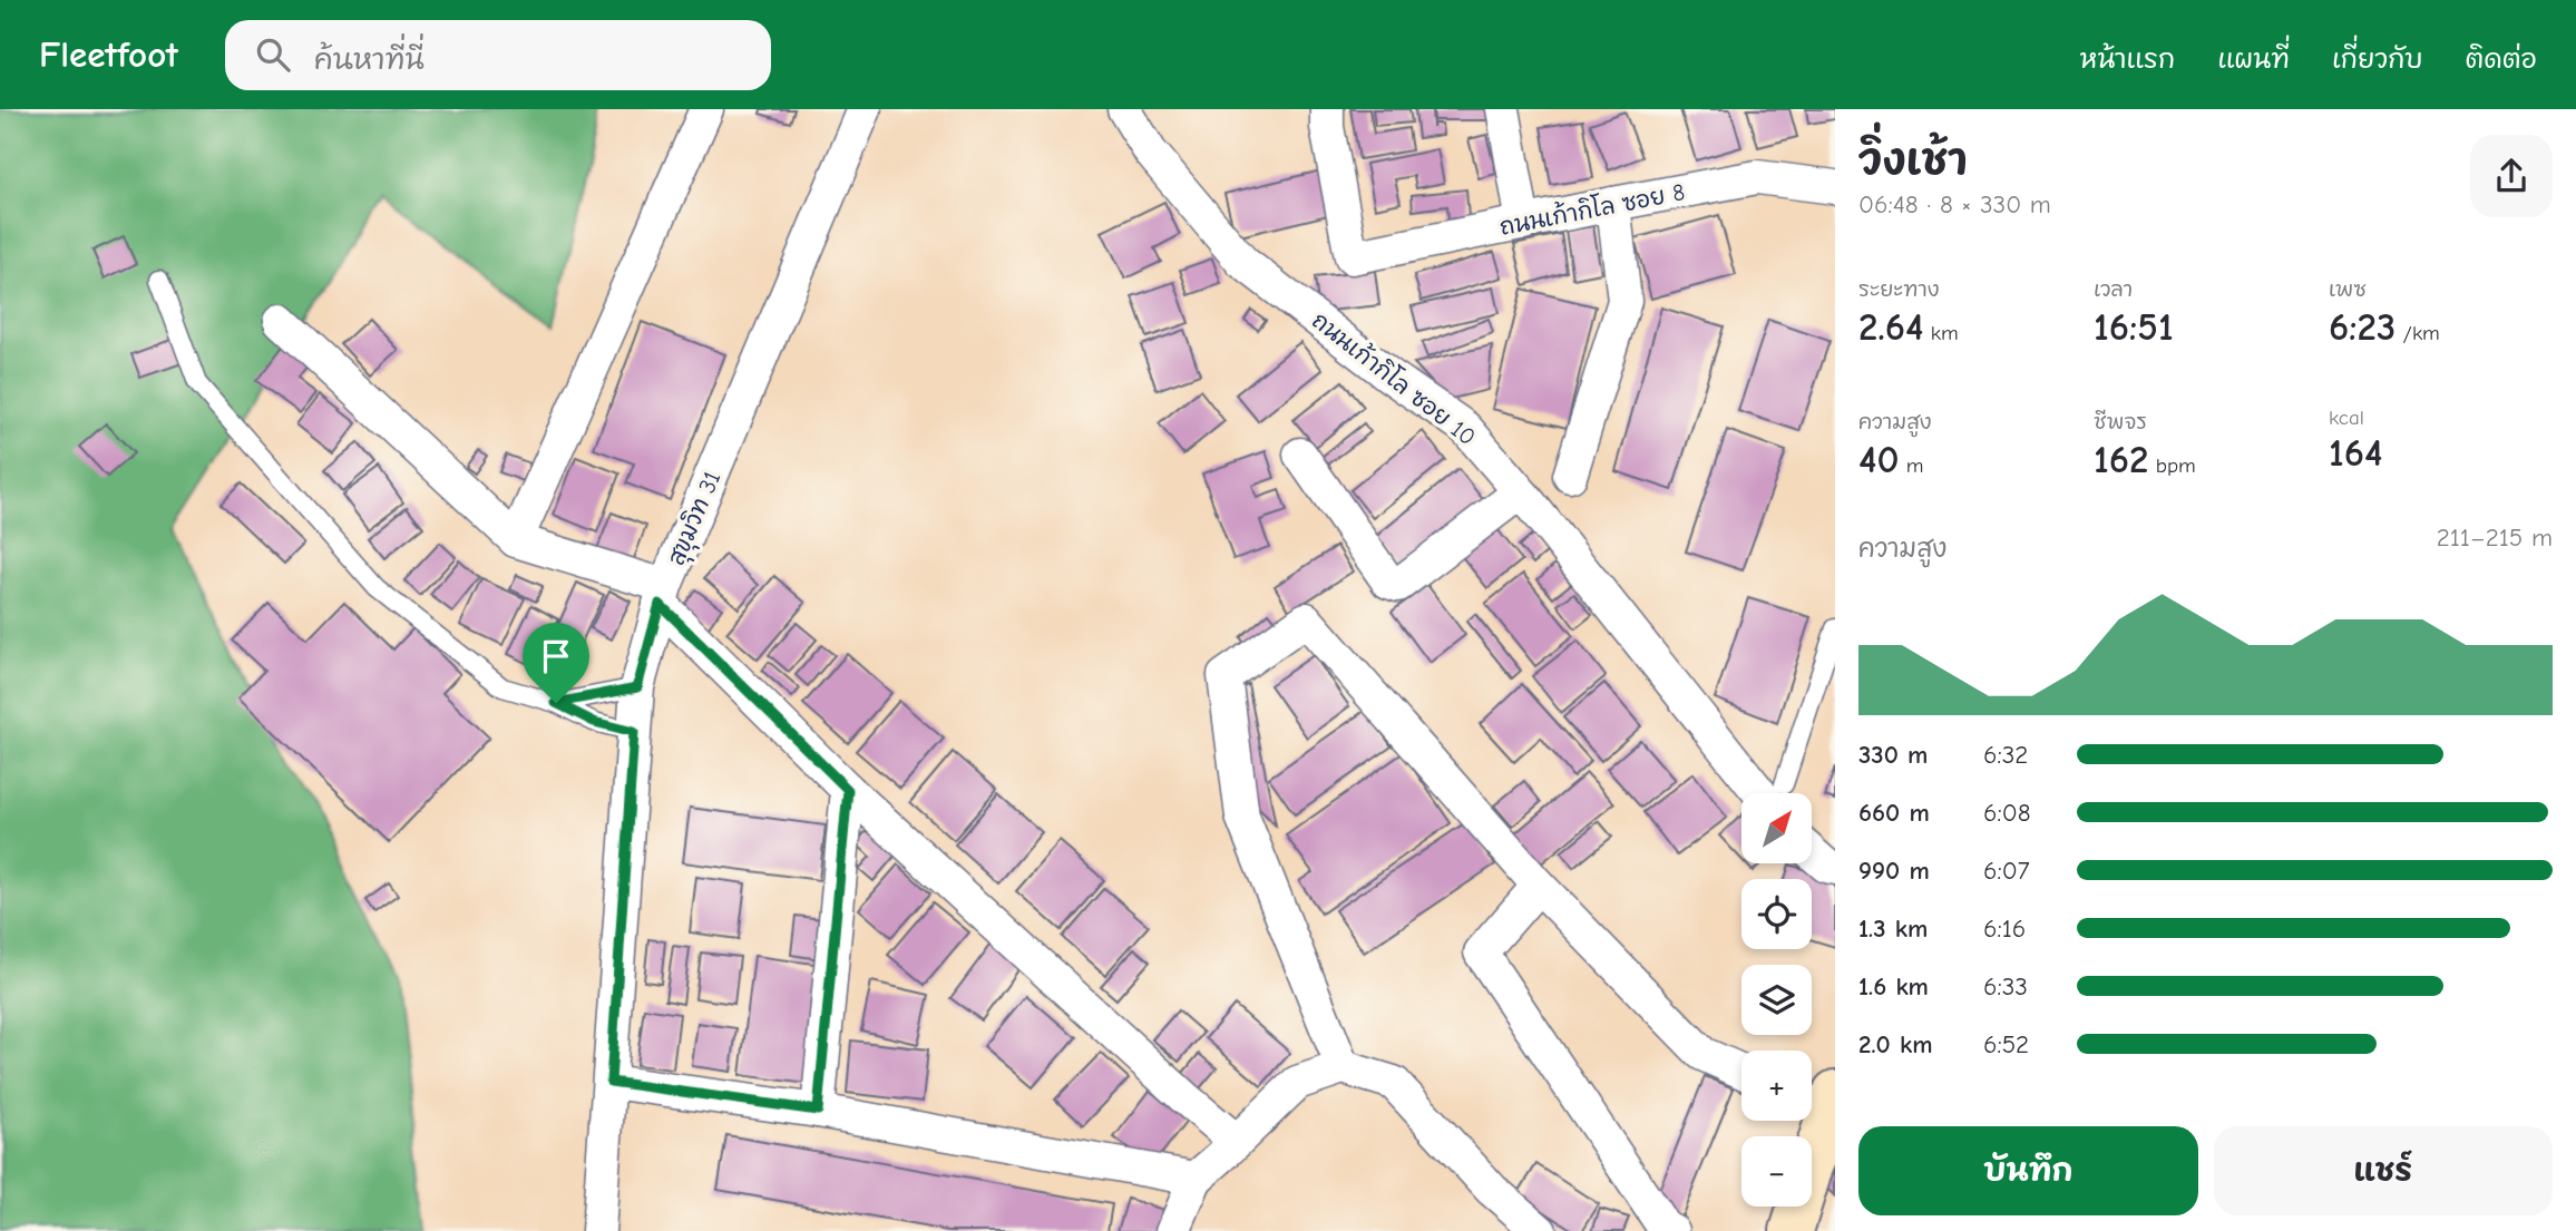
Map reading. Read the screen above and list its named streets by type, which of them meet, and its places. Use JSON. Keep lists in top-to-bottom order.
{
  "streets": {
    "street": ["ถนนเก้ากิโล ซอย 8", "ถนนเก้ากิโล ซอย 10", "สุขุมวิท 31"]
  },
  "north": "top right",
  "page": {
    "header": "Fleetfoot",
    "search": "ค้นหาที่นี่",
    "nav": [
      "หน้าแรก",
      "แผนที่",
      "เกี่ยวกับ",
      "ติดต่อ"
    ],
    "heading": ["วิ่งเช้า", "06:48 · 8 × 330 m"],
    "stats": [
      ["ระยะทาง", "2.64 km"],
      ["เวลา", "16:51"],
      ["เพซ", "6:23 /km"],
      ["ความสูง", "40 m"],
      ["ชีพจร", "162 bpm"],
      ["kcal", "164"]
    ],
    "chart": ["ความสูง", "211–215 m"],
    "list": [
      {
        "name": "330 m",
        "note": "6:32"
      },
      {
        "name": "660 m",
        "note": "6:08"
      },
      {
        "name": "990 m",
        "note": "6:07"
      },
      {
        "name": "1.3 km",
        "note": "6:16"
      },
      {
        "name": "1.6 km",
        "note": "6:33"
      },
      {
        "name": "2.0 km",
        "note": "6:52"
      }
    ],
    "map_buttons": ["+", "−"],
    "buttons": ["บันทึก", "แชร์"]
  }
}
